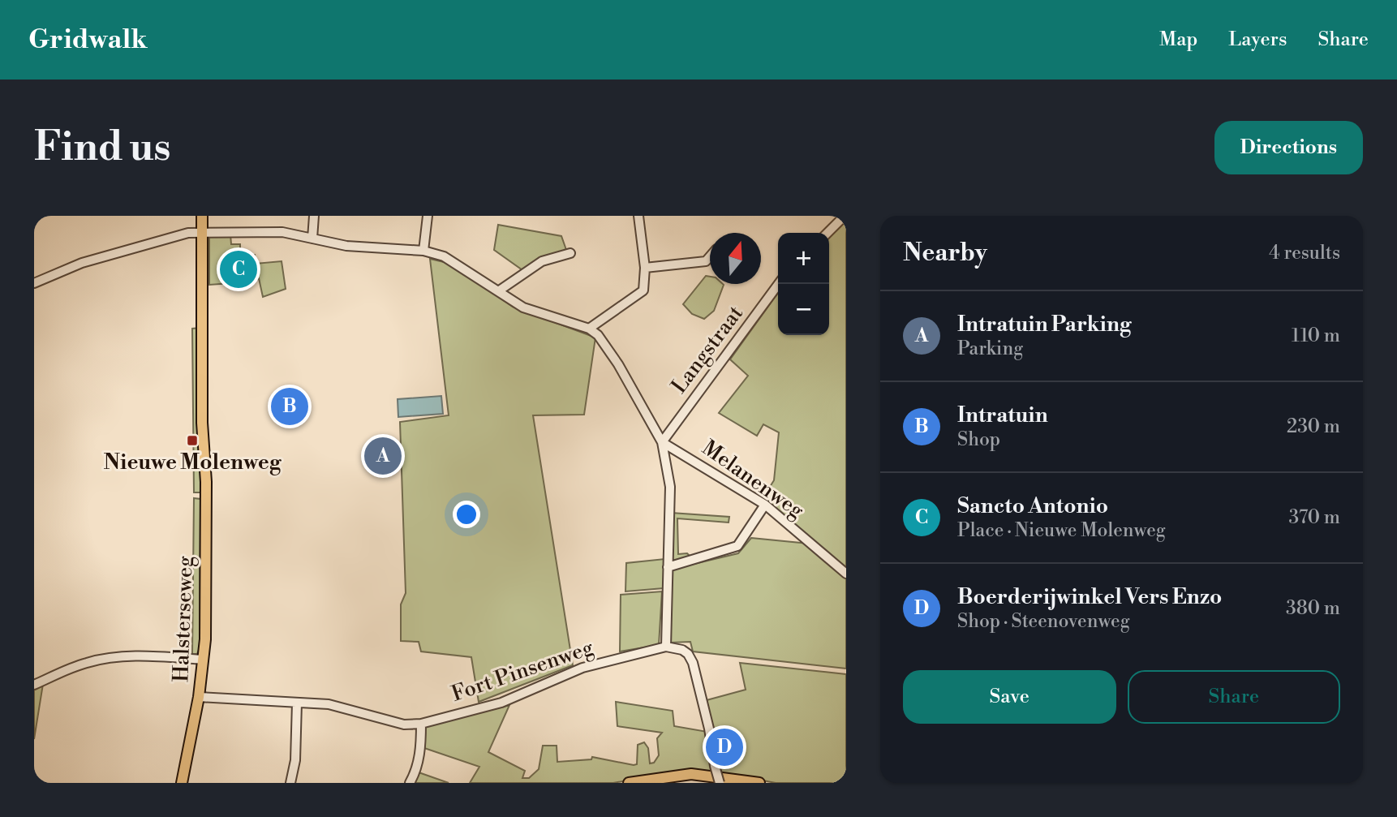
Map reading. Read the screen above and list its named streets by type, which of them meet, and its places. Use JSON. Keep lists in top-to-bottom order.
{
  "streets": {
    "main road": ["Halsterseweg"],
    "street": ["Langstraat", "Melanenweg", "Fort Pinsenweg"]
  },
  "crossings": [
    ["Langstraat", "Melanenweg"],
    ["Halsterseweg", "Fort Pinsenweg"]
  ],
  "places": {
    "transit": ["Nieuwe Molenweg"]
  },
  "north": "top",
  "page": {
    "header": "Gridwalk",
    "nav": ["Map", "Layers", "Share"],
    "buttons": [
      "Directions",
      ["Save", "Share"]
    ],
    "title": "Find us",
    "heading": ["Nearby", "4 results"],
    "map_buttons": ["+", "−"],
    "pins": [
      "C",
      "B",
      "A",
      "D"
    ],
    "list": [
      {
        "mark": "A",
        "name": "Intratuin Parking",
        "note": "Parking",
        "value": "110 m"
      },
      {
        "mark": "B",
        "name": "Intratuin",
        "note": "Shop",
        "value": "230 m"
      },
      {
        "mark": "C",
        "name": "Sancto Antonio",
        "note": "Place · Nieuwe Molenweg",
        "value": "370 m"
      },
      {
        "mark": "D",
        "name": "Boerderijwinkel Vers Enzo",
        "note": "Shop · Steenovenweg",
        "value": "380 m"
      }
    ]
  }
}
